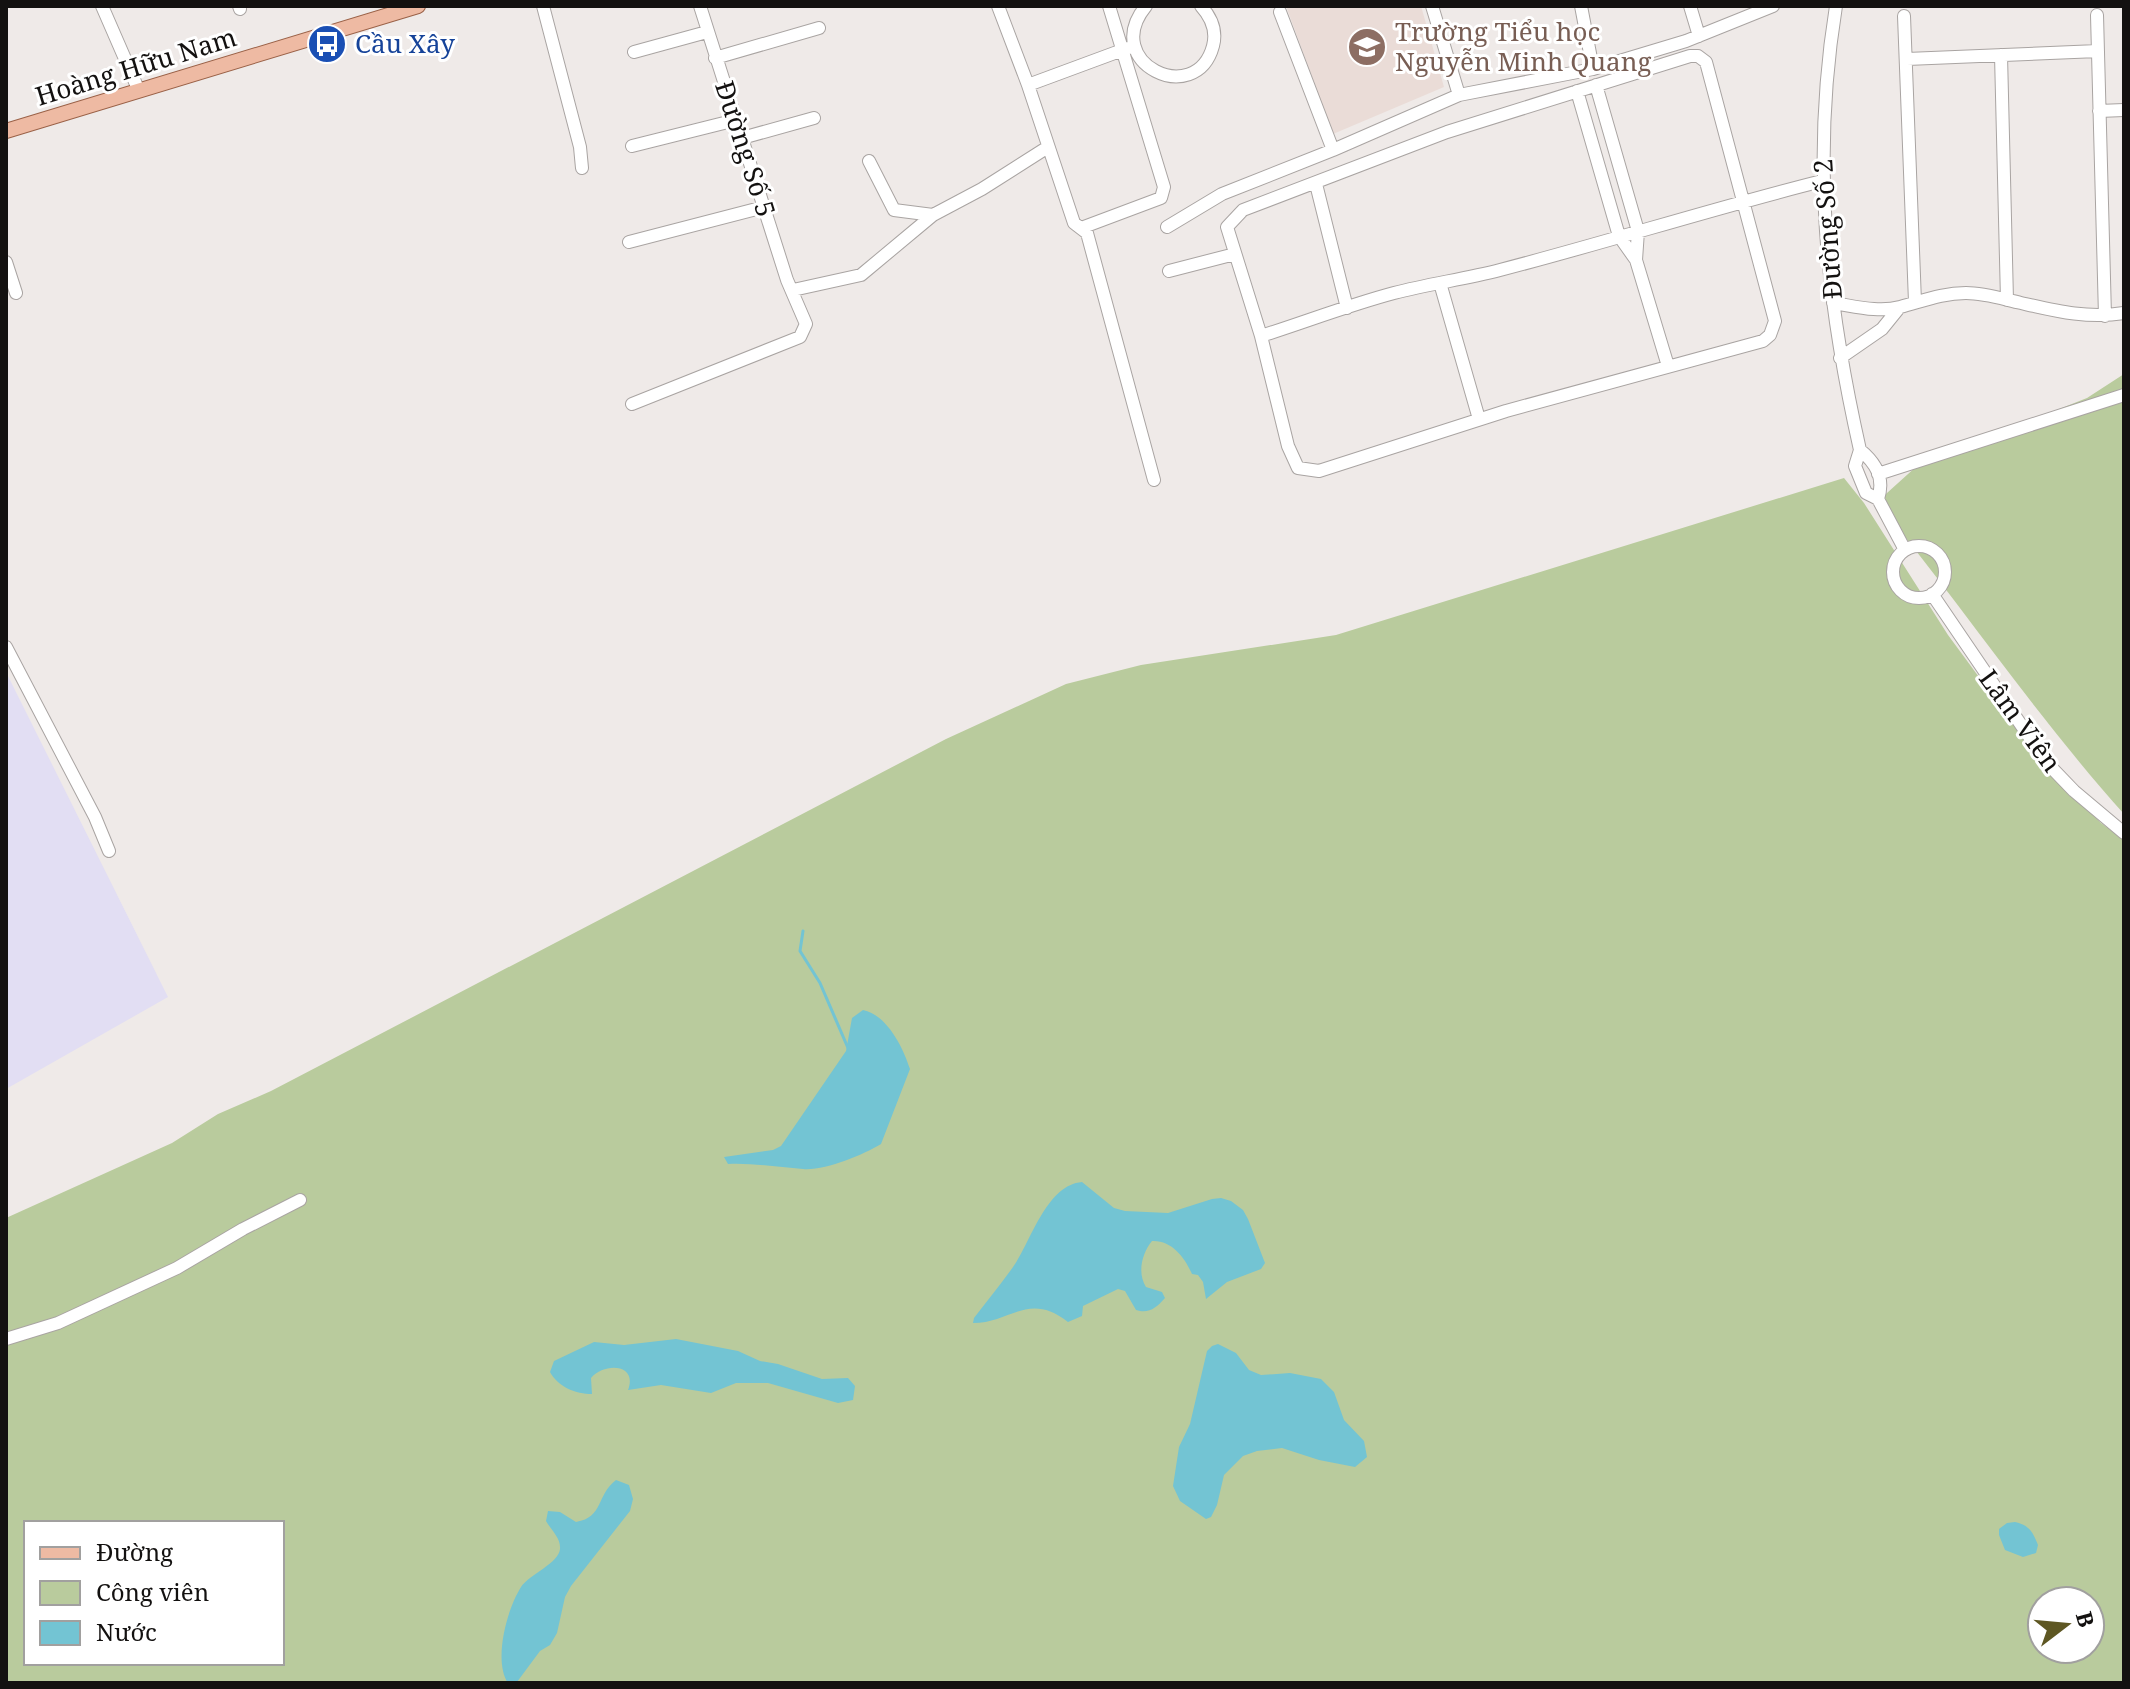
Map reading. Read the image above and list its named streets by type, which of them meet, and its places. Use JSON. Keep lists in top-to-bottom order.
{
  "streets": {
    "main road": ["Hoàng Hữu Nam"],
    "street": ["Đường Số 5", "Đường Số 2", "Lâm Viên"]
  },
  "places": {
    "bus stop": ["Cầu Xây"],
    "school or university": ["Trường Tiểu học Nguyễn Minh Quang"]
  },
  "legend": ["Đường", "Công viên", "Nước"],
  "north": "right"
}
